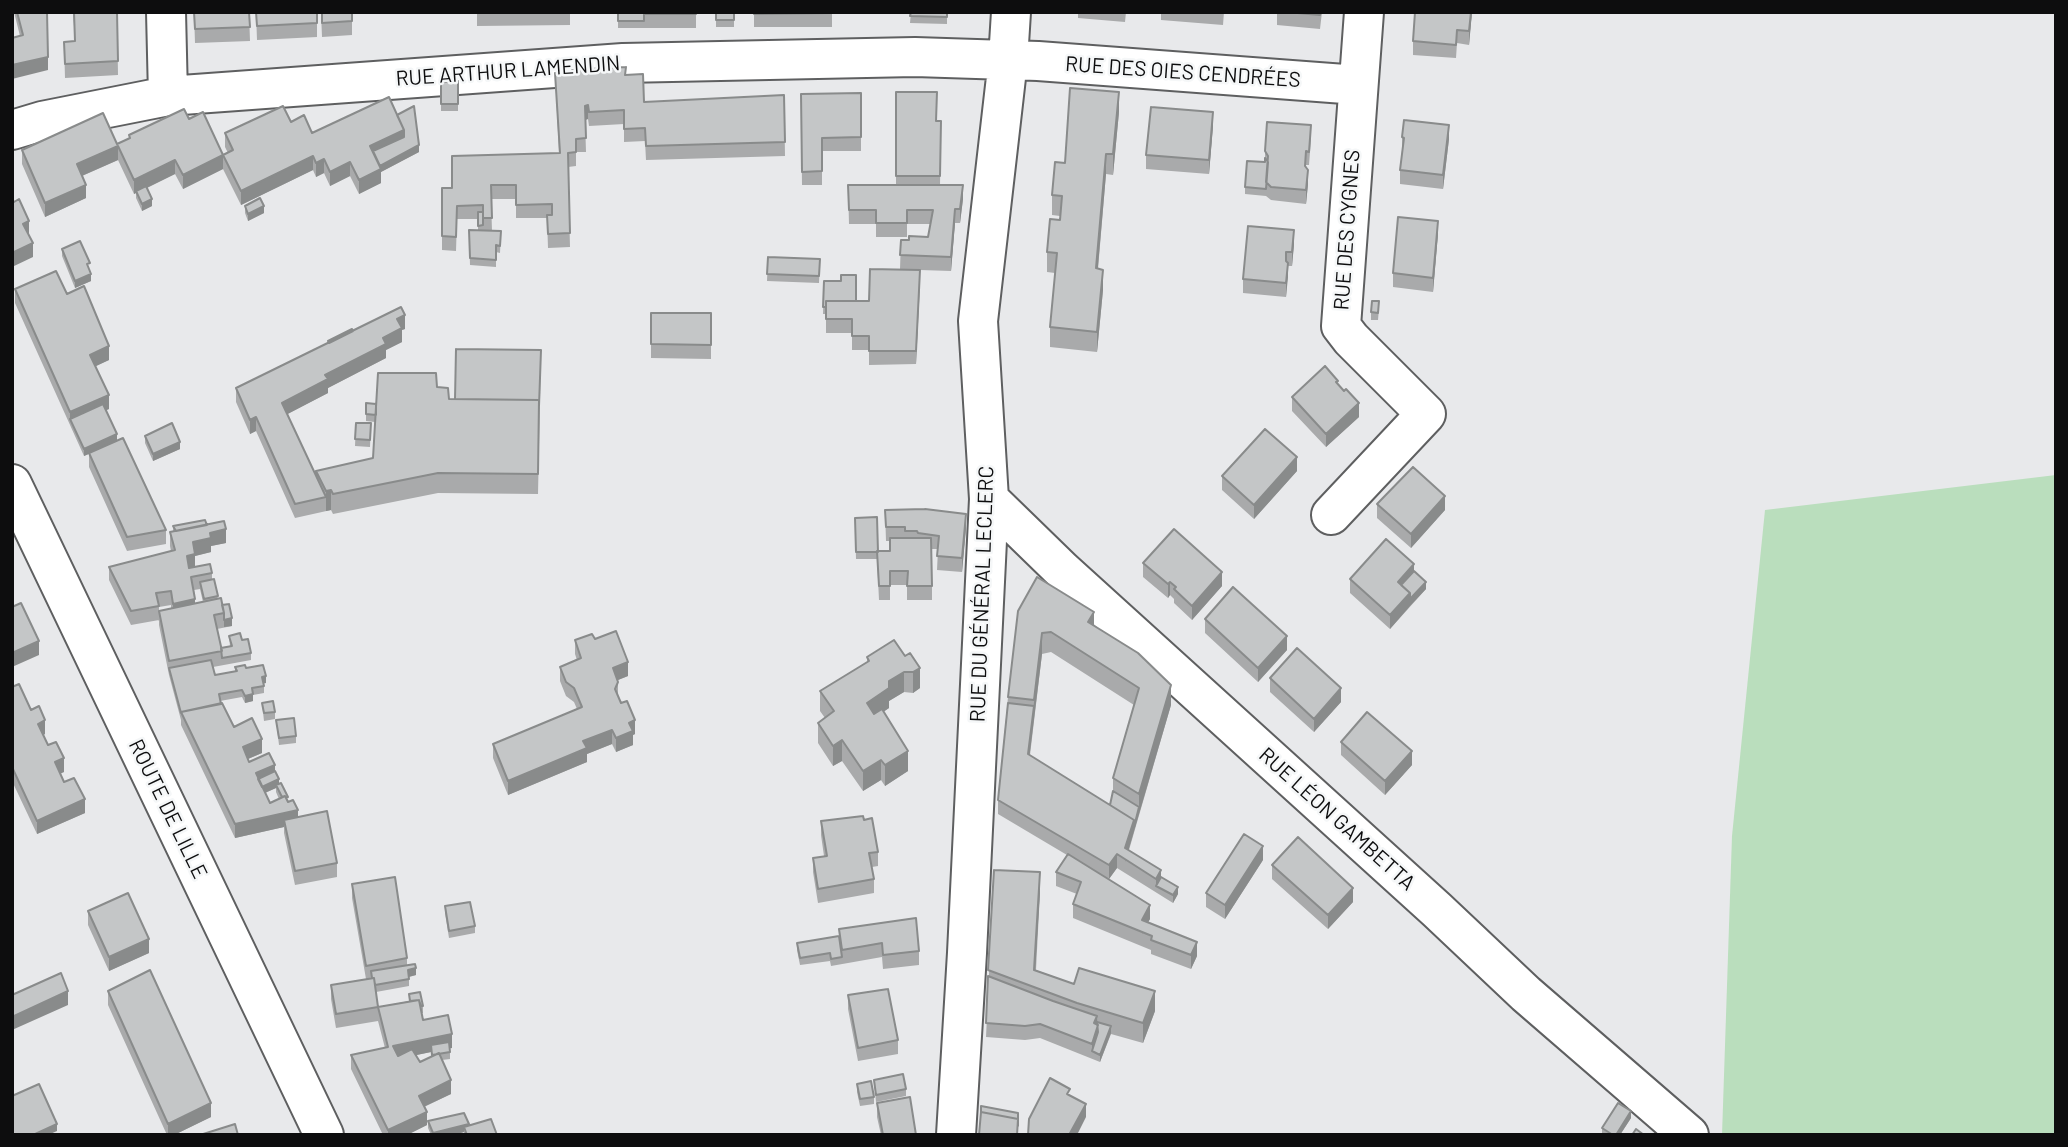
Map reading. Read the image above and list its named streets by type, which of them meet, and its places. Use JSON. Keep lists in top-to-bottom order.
{
  "streets": {
    "street": [
      "RUE ARTHUR LAMENDIN",
      "RUE DES OIES CENDRÉES",
      "RUE DES CYGNES",
      "RUE DU GÉNÉRAL LECLERC",
      "ROUTE DE LILLE",
      "RUE LÉON GAMBETTA"
    ]
  },
  "crossings": [
    ["RUE ARTHUR LAMENDIN", "RUE DES OIES CENDRÉES"],
    ["RUE ARTHUR LAMENDIN", "RUE DU GÉNÉRAL LECLERC"],
    ["RUE DES OIES CENDRÉES", "RUE DES CYGNES"],
    ["RUE DES OIES CENDRÉES", "RUE DU GÉNÉRAL LECLERC"],
    ["RUE DU GÉNÉRAL LECLERC", "RUE LÉON GAMBETTA"]
  ]
}
